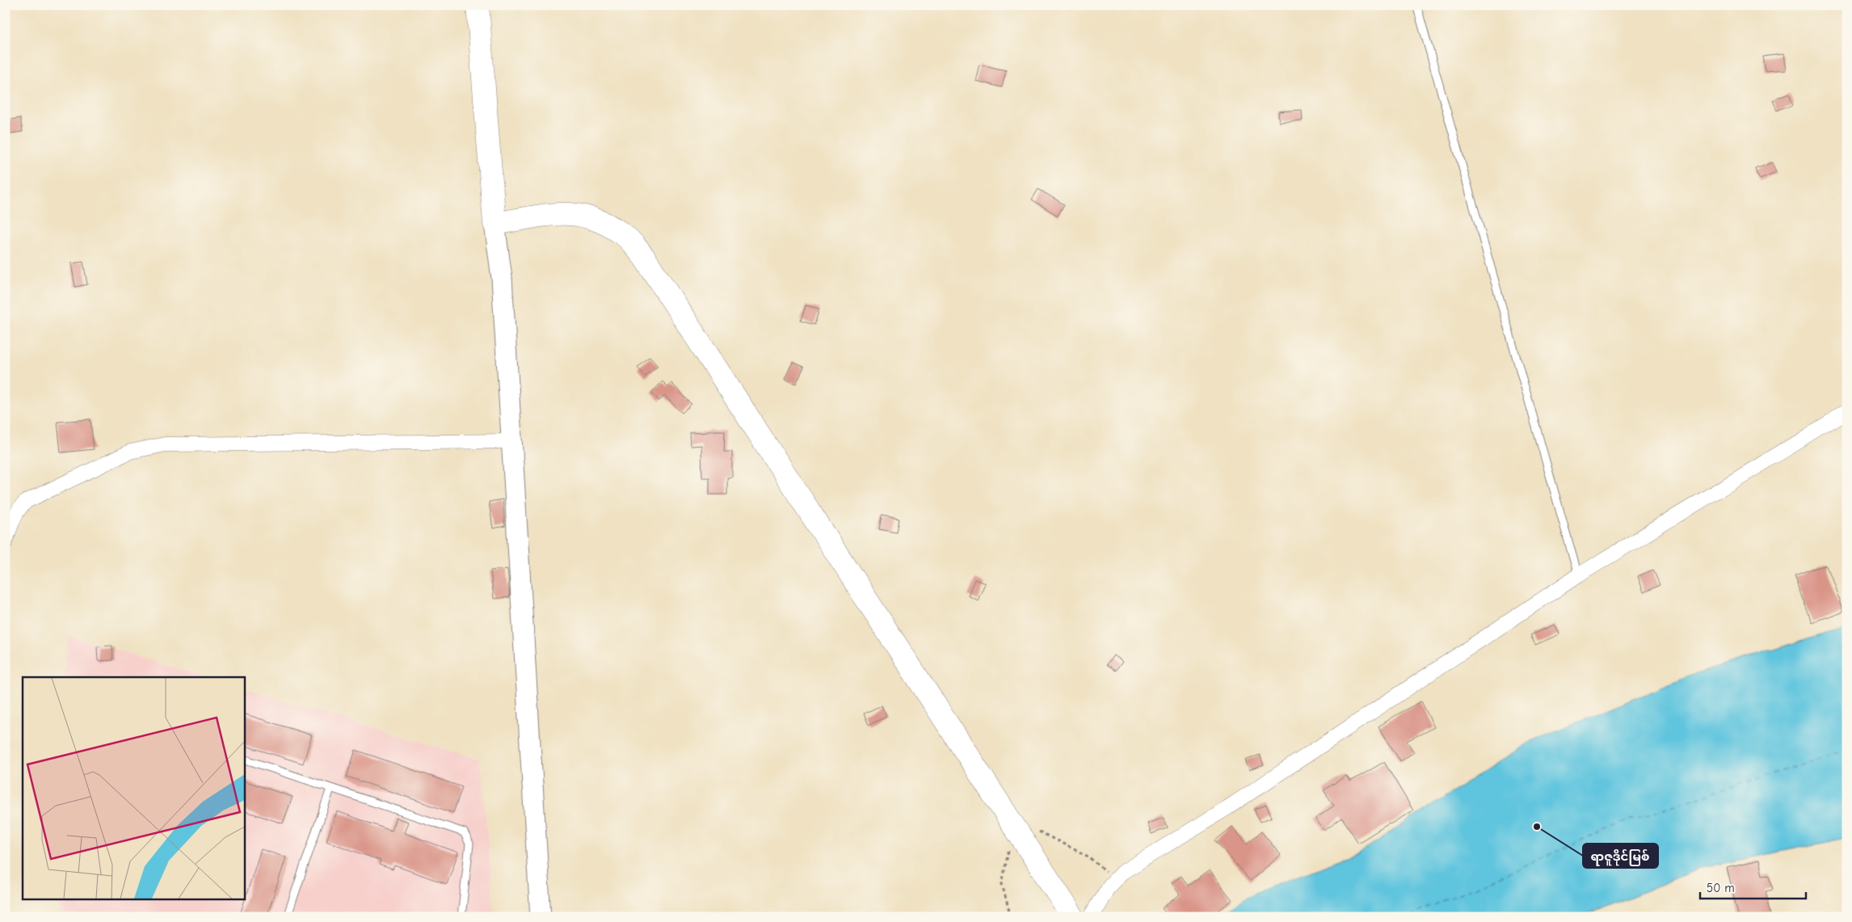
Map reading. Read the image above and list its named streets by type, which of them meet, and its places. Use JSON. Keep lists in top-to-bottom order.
{
  "places": ["ရာဇူဒိုင်မြစ်"],
  "scale_bar": "50 m"
}
